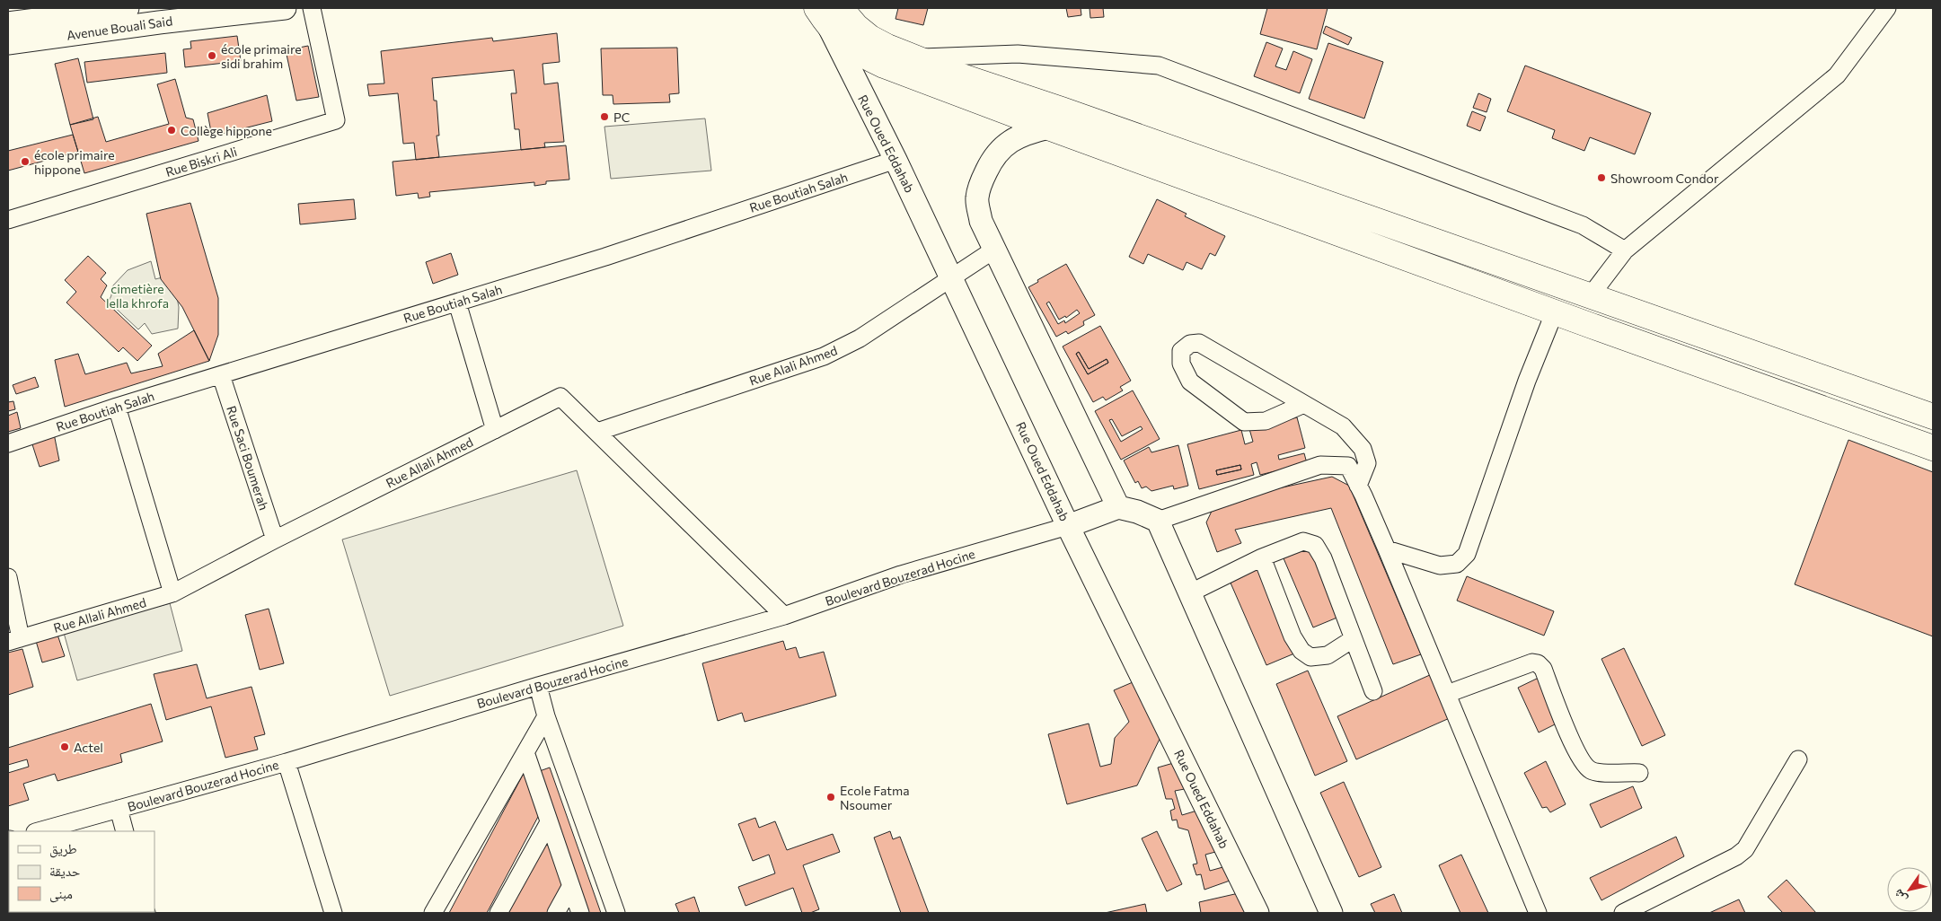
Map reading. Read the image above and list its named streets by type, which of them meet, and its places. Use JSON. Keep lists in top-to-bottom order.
{
  "streets": {
    "main road": ["Avenue Bouali Said", "Rue Oued Eddahab"],
    "street": [
      "Rue Biskri Ali",
      "Rue Boutiah Salah",
      "Rue Alali Ahmed",
      "Rue Saci Boumerah",
      "Rue Allali Ahmed",
      "Boulevard Bouzerad Hocine"
    ]
  },
  "crossings": [
    ["Rue Oued Eddahab", "Rue Boutiah Salah"],
    ["Rue Oued Eddahab", "Rue Alali Ahmed"],
    ["Rue Oued Eddahab", "Boulevard Bouzerad Hocine"],
    ["Rue Boutiah Salah", "Rue Saci Boumerah"],
    ["Rue Alali Ahmed", "Rue Allali Ahmed"],
    ["Rue Saci Boumerah", "Rue Allali Ahmed"],
    ["Rue Allali Ahmed", "Boulevard Bouzerad Hocine"]
  ],
  "parks": ["cimetière lella khrofa"],
  "places": [
    "école primaire sidi brahim",
    "PC",
    "Collège hippone",
    "école primaire hippone",
    "Showroom Condor",
    "Actel",
    "Ecole Fatma Nsoumer"
  ],
  "legend": ["طريق", "حديقة", "مبنى"],
  "north": "bottom left"
}
